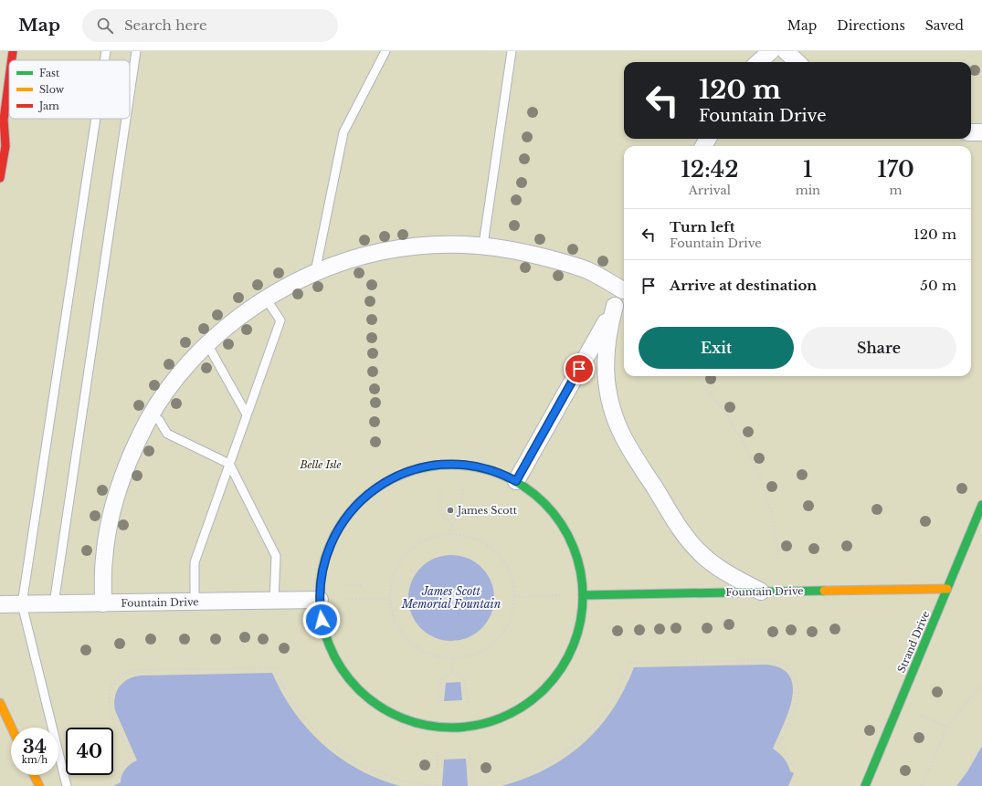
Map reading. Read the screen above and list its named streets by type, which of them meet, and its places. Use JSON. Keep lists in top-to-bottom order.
{
  "streets": {
    "street": ["Fountain Drive", "Strand Drive"]
  },
  "crossings": [
    ["Fountain Drive", "Strand Drive"]
  ],
  "water": ["James Scott Memorial Fountain"],
  "parks": ["Belle Isle"],
  "places": ["James Scott"],
  "legend": ["Fast", "Slow", "Jam"],
  "page": {
    "header": "Map",
    "search": "Search here",
    "nav": ["Map", "Directions", "Saved"],
    "turn": ["120 m", "Fountain Drive"],
    "eta": [
      "12:42",
      "Arrival",
      "1",
      "min",
      "170",
      "m"
    ],
    "list": [
      {
        "name": "Turn left",
        "note": "Fountain Drive",
        "value": "120 m"
      },
      {
        "name": "Arrive at destination",
        "value": "50 m"
      }
    ],
    "buttons": ["Exit", "Share"],
    "speed": "34 km/h",
    "limit": "40"
  }
}
